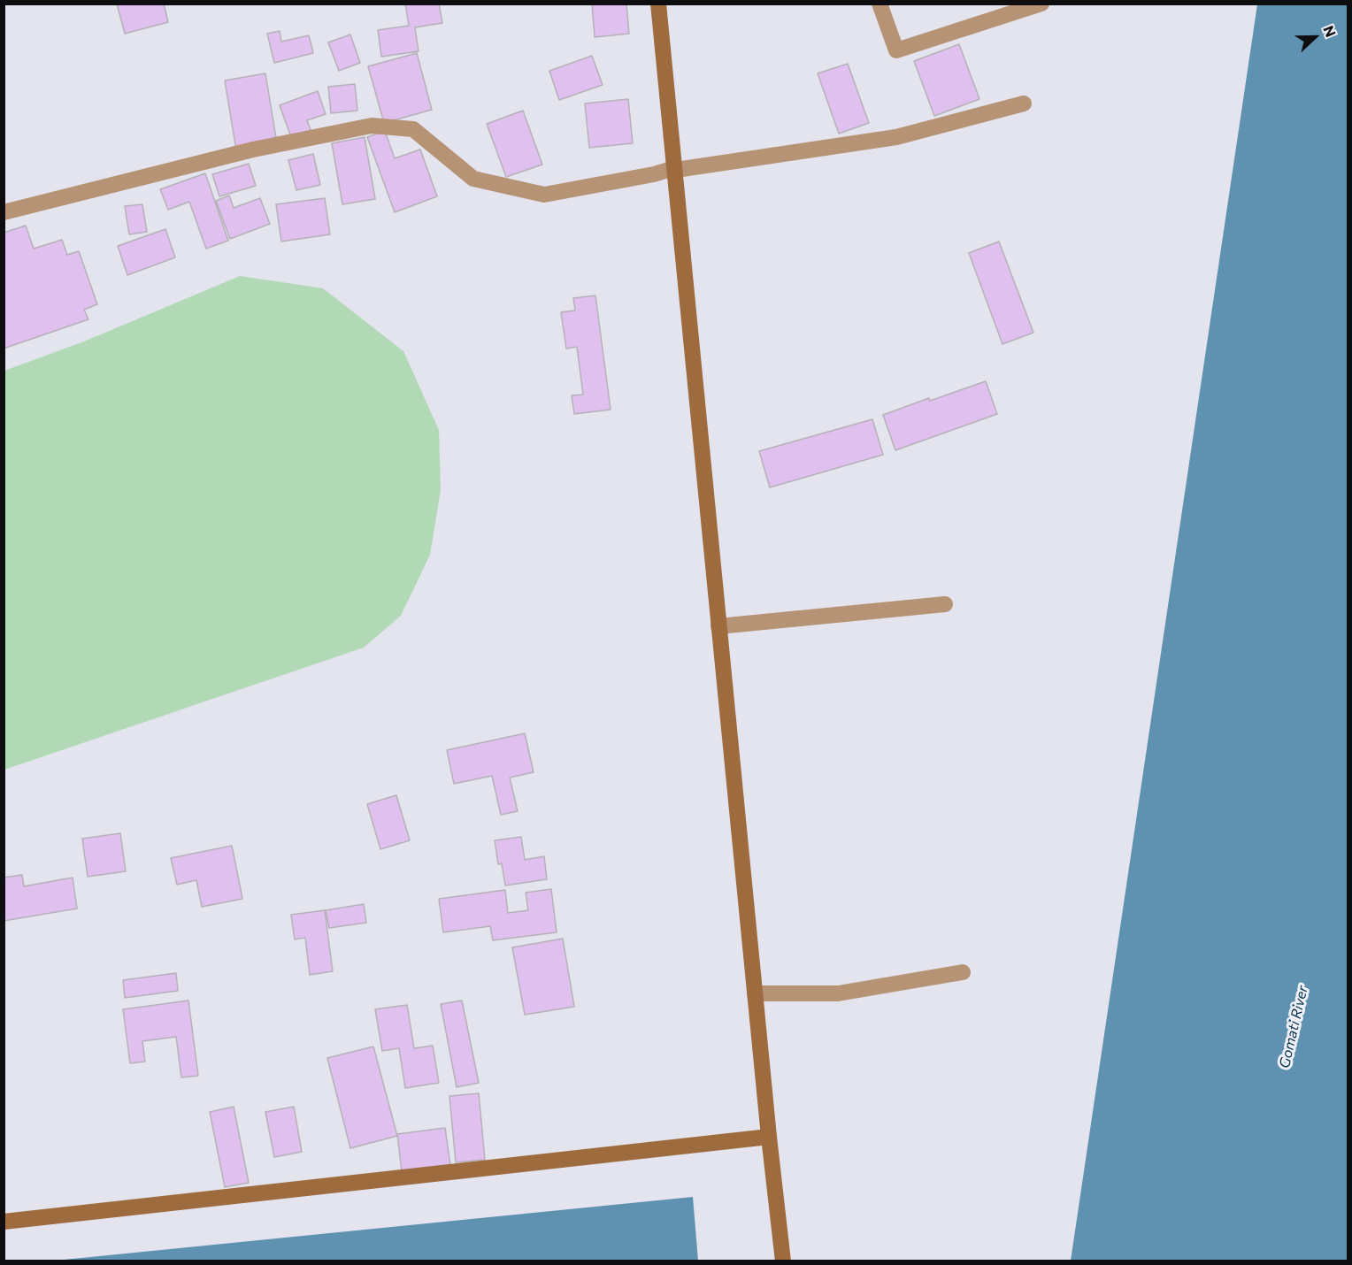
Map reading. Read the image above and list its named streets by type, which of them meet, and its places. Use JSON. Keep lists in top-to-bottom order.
{
  "water": ["Gomati River"],
  "north": "right"
}
